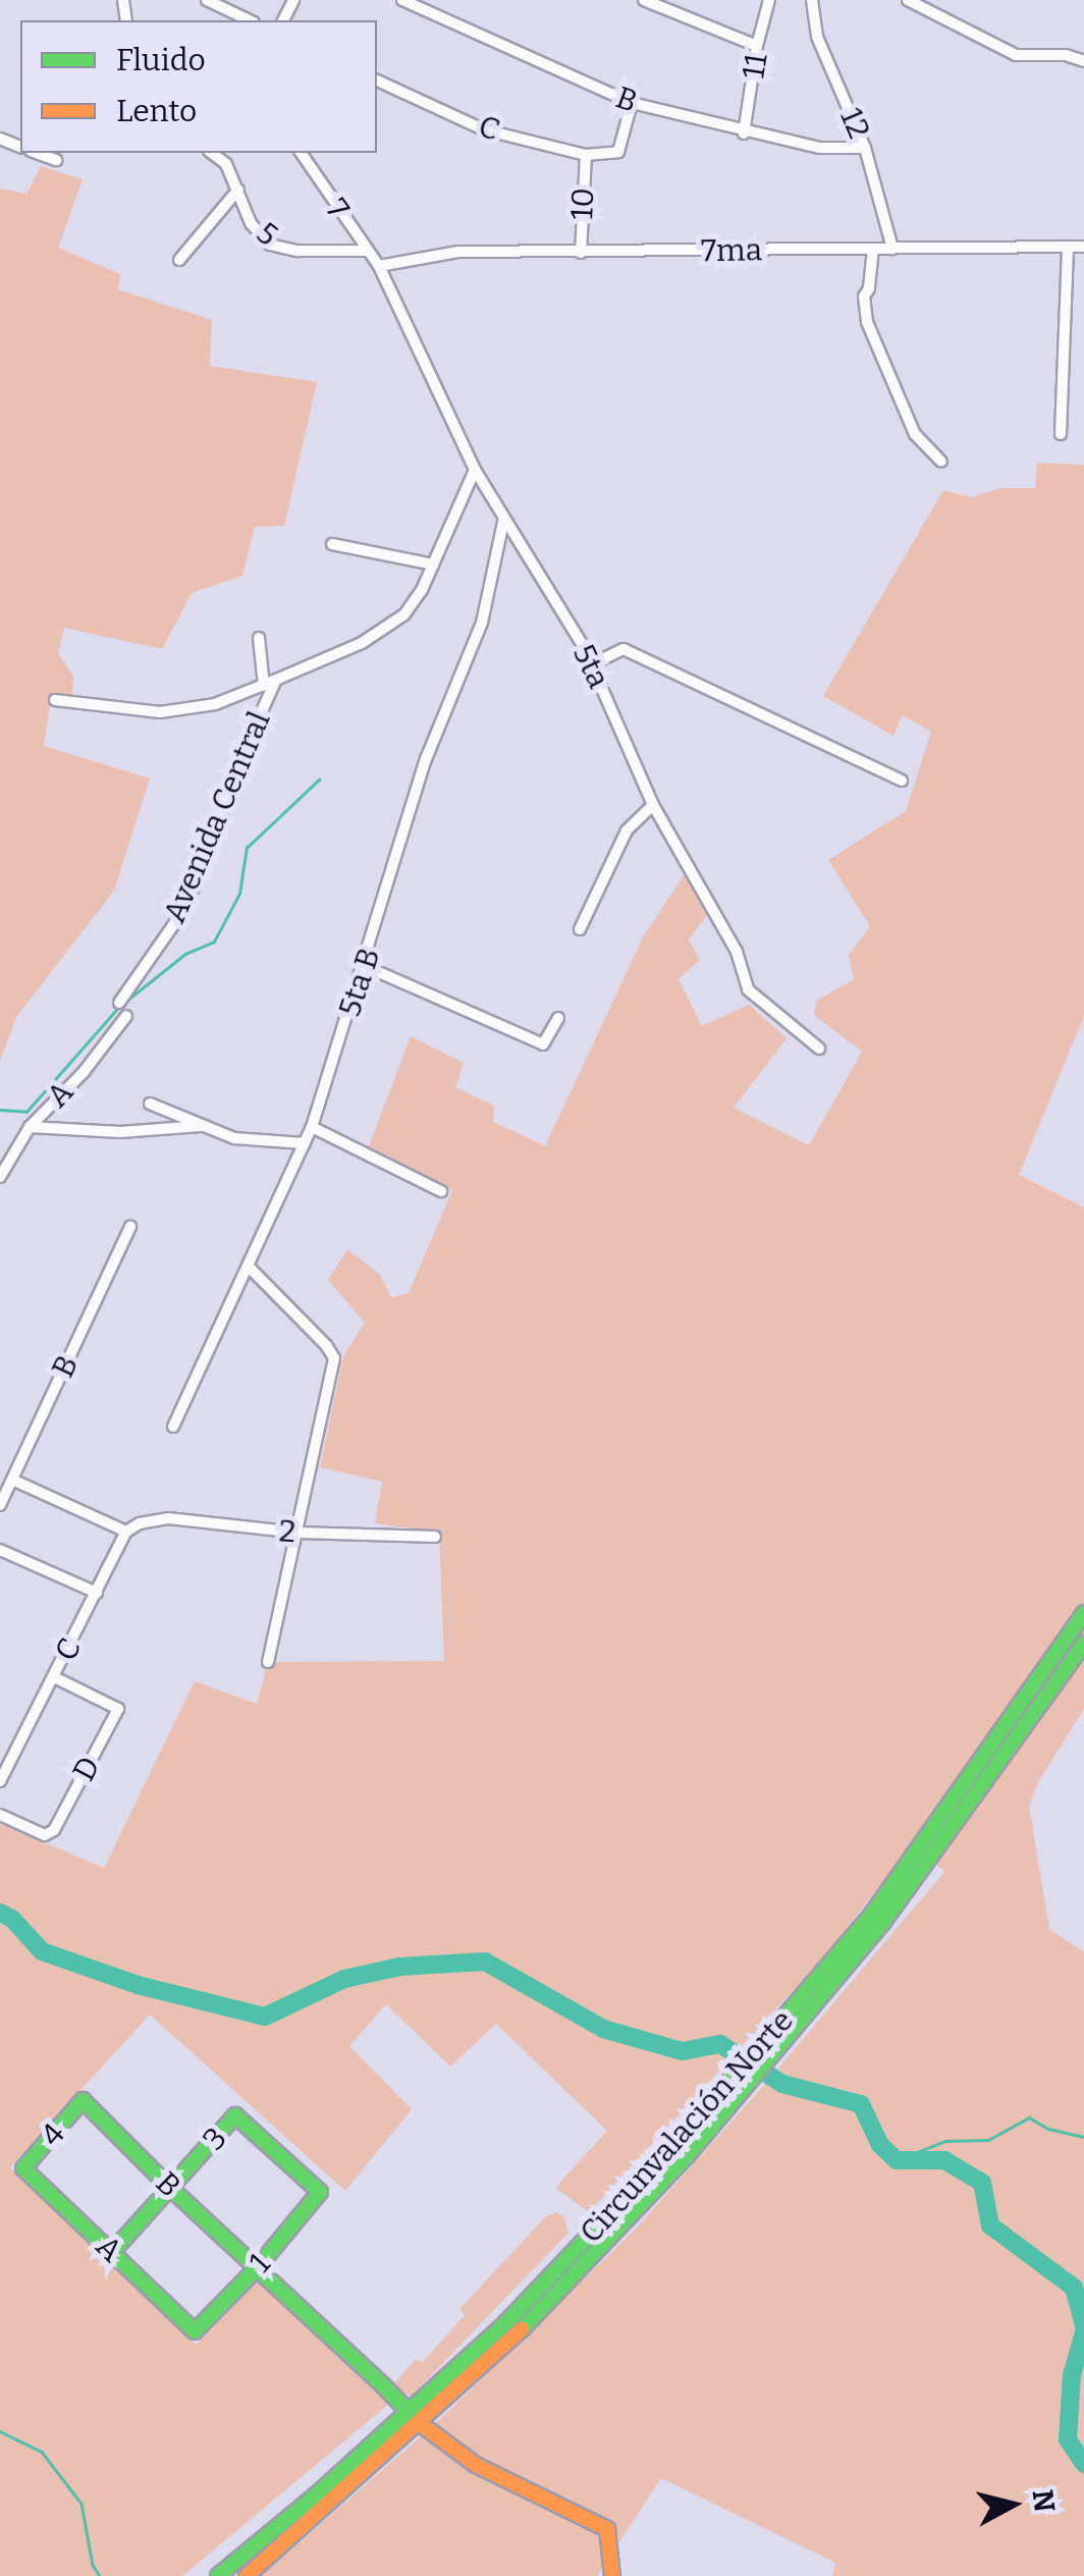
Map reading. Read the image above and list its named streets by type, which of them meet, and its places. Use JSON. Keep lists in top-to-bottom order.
{
  "streets": {
    "main road": [
      "B",
      "A",
      "Circunvalación Norte",
      "4",
      "3",
      "1"
    ],
    "street": [
      "11",
      "12",
      "C",
      "10",
      "7",
      "5",
      "7ma",
      "5ta",
      "Avenida Central",
      "5ta B",
      "2",
      "D"
    ]
  },
  "crossings": [
    ["11", "B"],
    ["B", "12"],
    ["B", "10"],
    ["B", "Circunvalación Norte"],
    ["B", "4"],
    ["B", "3"],
    ["B", "1"],
    ["12", "7ma"],
    ["C", "10"],
    ["C", "2"],
    ["C", "D"],
    ["10", "7ma"],
    ["7", "5"],
    ["7", "7ma"],
    ["7", "5ta"],
    ["7ma", "5ta"],
    ["5ta", "Avenida Central"],
    ["5ta", "5ta B"],
    ["A", "4"],
    ["A", "3"],
    ["A", "1"],
    ["3", "1"]
  ],
  "legend": ["Fluido", "Lento"],
  "north": "right"
}
